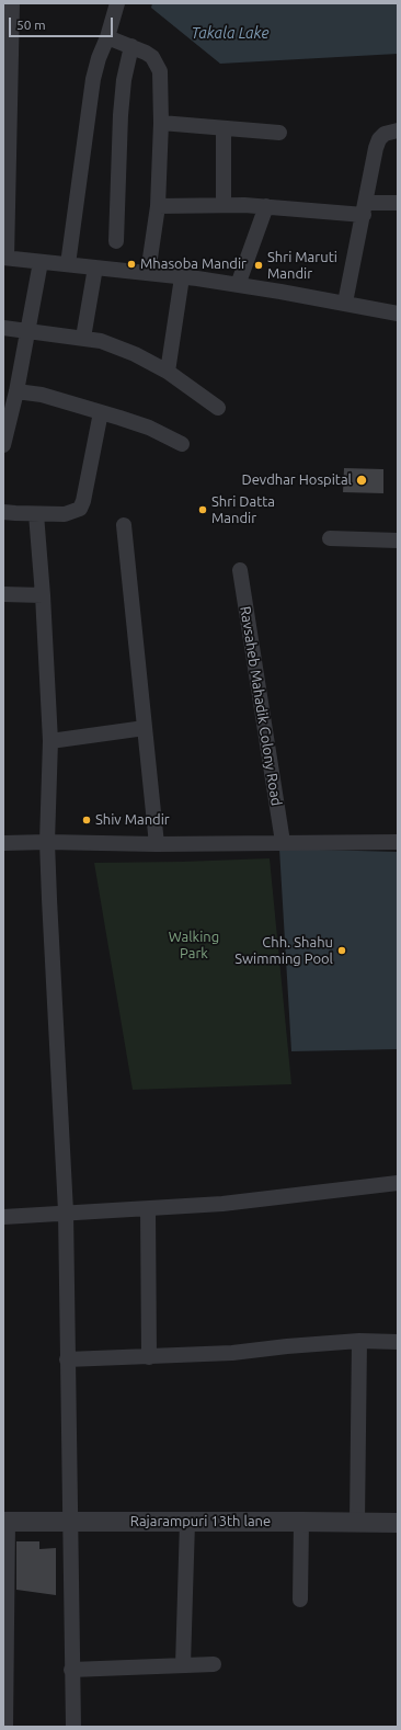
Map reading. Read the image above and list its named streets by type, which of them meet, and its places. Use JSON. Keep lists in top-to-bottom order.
{
  "streets": {
    "street": ["Ravsaheb Mahadik Colony Road", "Rajarampuri 13th lane"]
  },
  "water": ["Takala Lake"],
  "parks": ["Walking Park"],
  "places": [
    "Mhasoba Mandir",
    "Shri Maruti Mandir",
    "Devdhar Hospital",
    "Shri Datta Mandir",
    "Shiv Mandir",
    "Chh. Shahu Swimming Pool"
  ],
  "scale_bar": "50 m"
}
